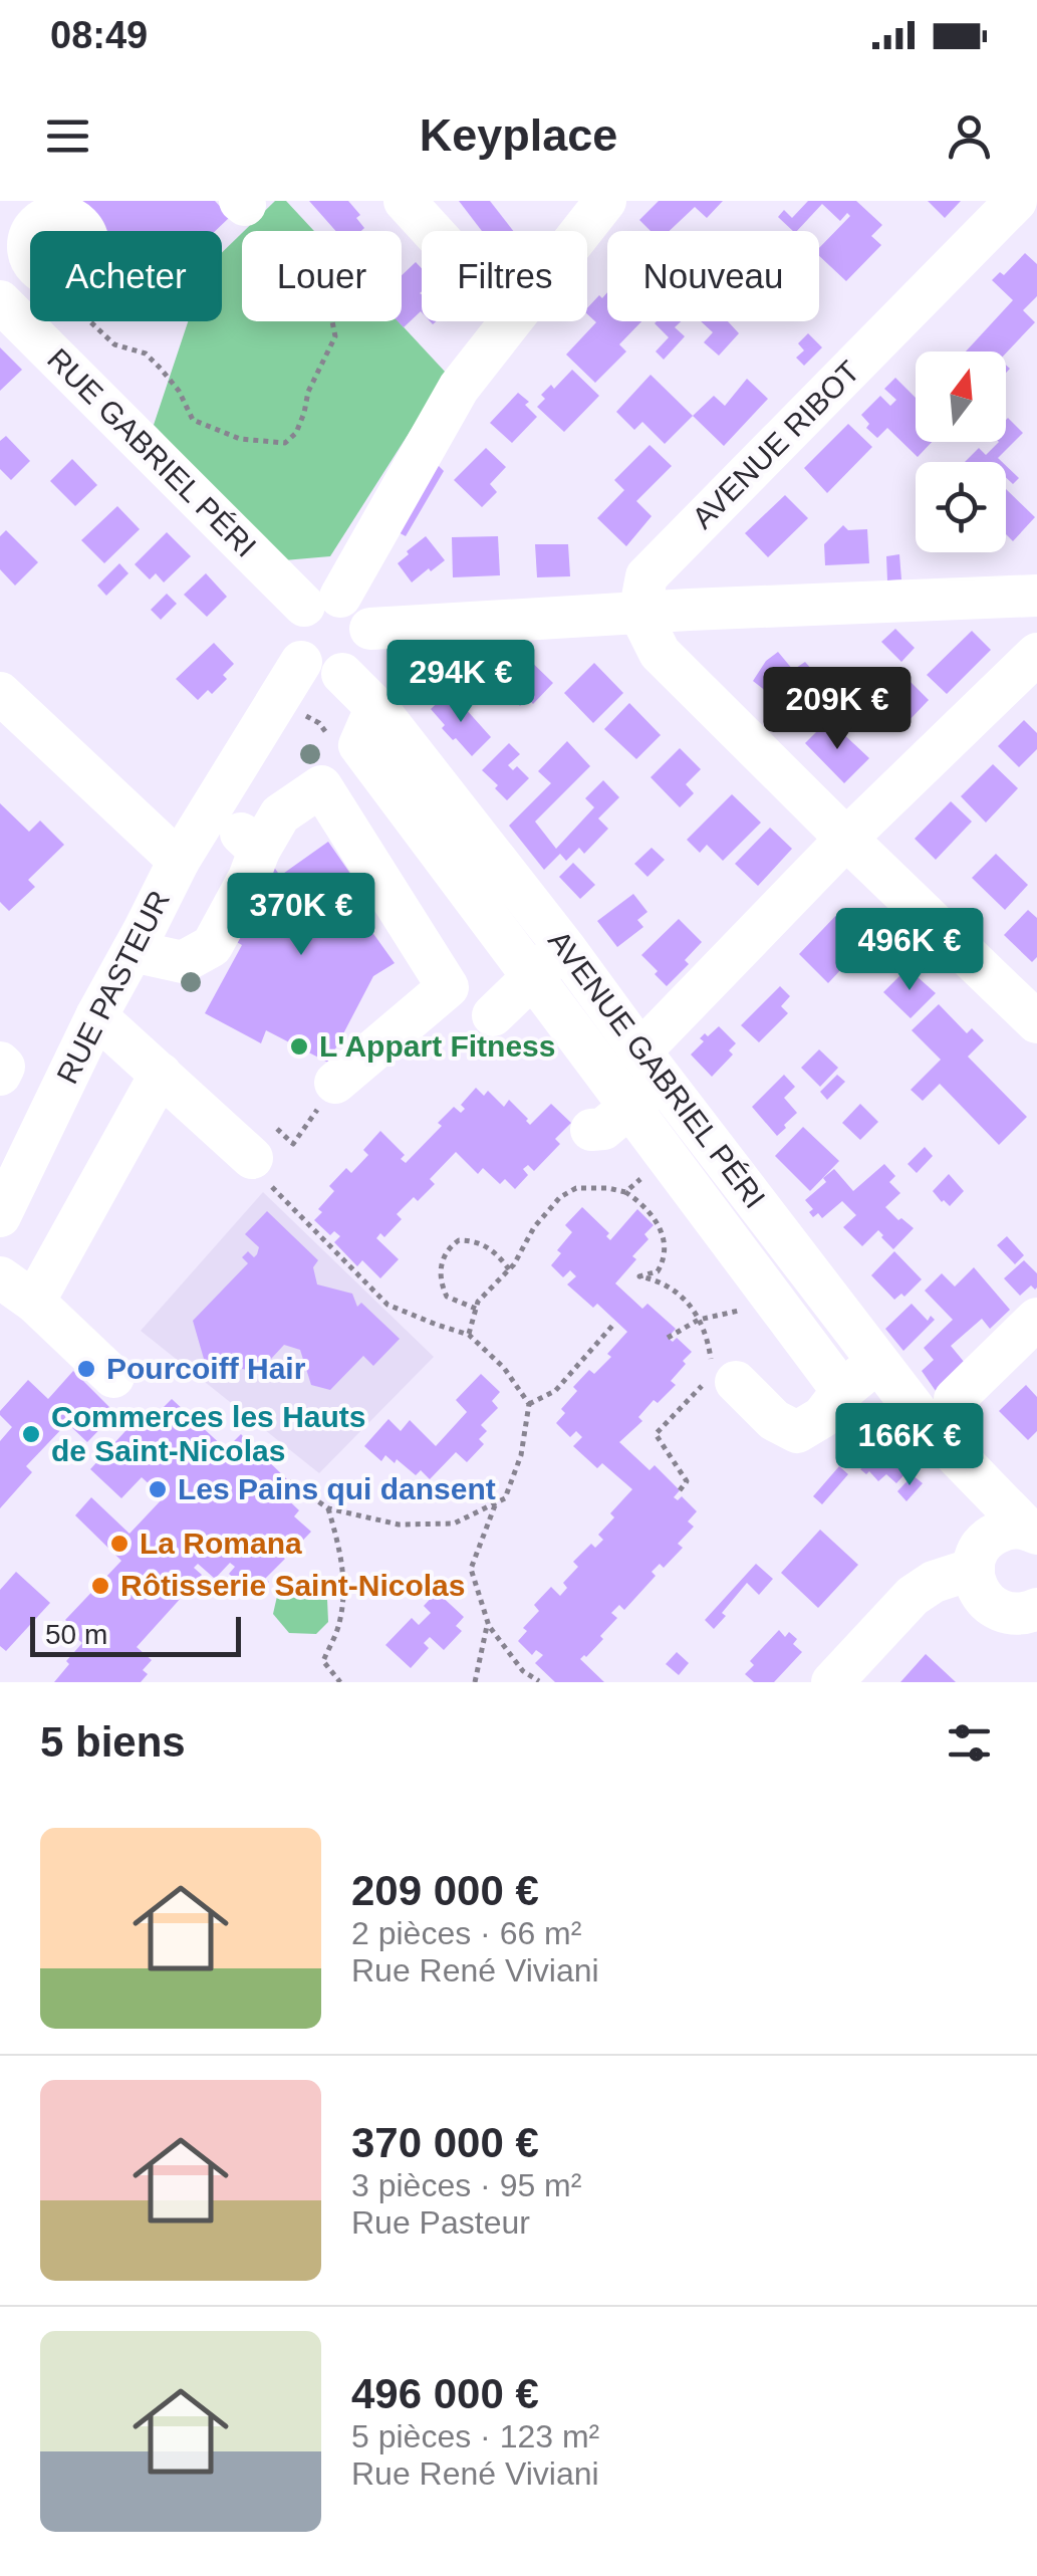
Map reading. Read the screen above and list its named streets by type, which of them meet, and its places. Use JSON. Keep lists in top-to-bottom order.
{
  "streets": {
    "street": [
      "AVENUE RIBOT",
      "RUE GABRIEL PÉRI",
      "RUE PASTEUR",
      "AVENUE GABRIEL PÉRI"
    ]
  },
  "crossings": [
    ["RUE GABRIEL PÉRI", "RUE PASTEUR"],
    ["RUE GABRIEL PÉRI", "AVENUE GABRIEL PÉRI"],
    ["RUE PASTEUR", "AVENUE GABRIEL PÉRI"]
  ],
  "places": [
    "L'Appart Fitness",
    "Pourcoiff Hair",
    "Commerces les Hauts de Saint-Nicolas",
    "Les Pains qui dansent",
    "La Romana",
    "Rôtisserie Saint-Nicolas"
  ],
  "scale_bar": "50 m",
  "north": "top",
  "page": {
    "status": "08:49",
    "header": "Keyplace",
    "chip": [
      "Acheter",
      "Louer",
      "Filtres",
      "Nouveau"
    ],
    "price": [
      "294K €",
      "209K €",
      "370K €",
      "496K €",
      "166K €"
    ],
    "scale": "50 m",
    "heading": "5 biens",
    "list": [
      {
        "name": "209 000 €",
        "note": "2 pièces · 66 m² · Rue René Viviani"
      },
      {
        "name": "370 000 €",
        "note": "3 pièces · 95 m² · Rue Pasteur"
      },
      {
        "name": "496 000 €",
        "note": "5 pièces · 123 m² · Rue René Viviani"
      }
    ]
  }
}
